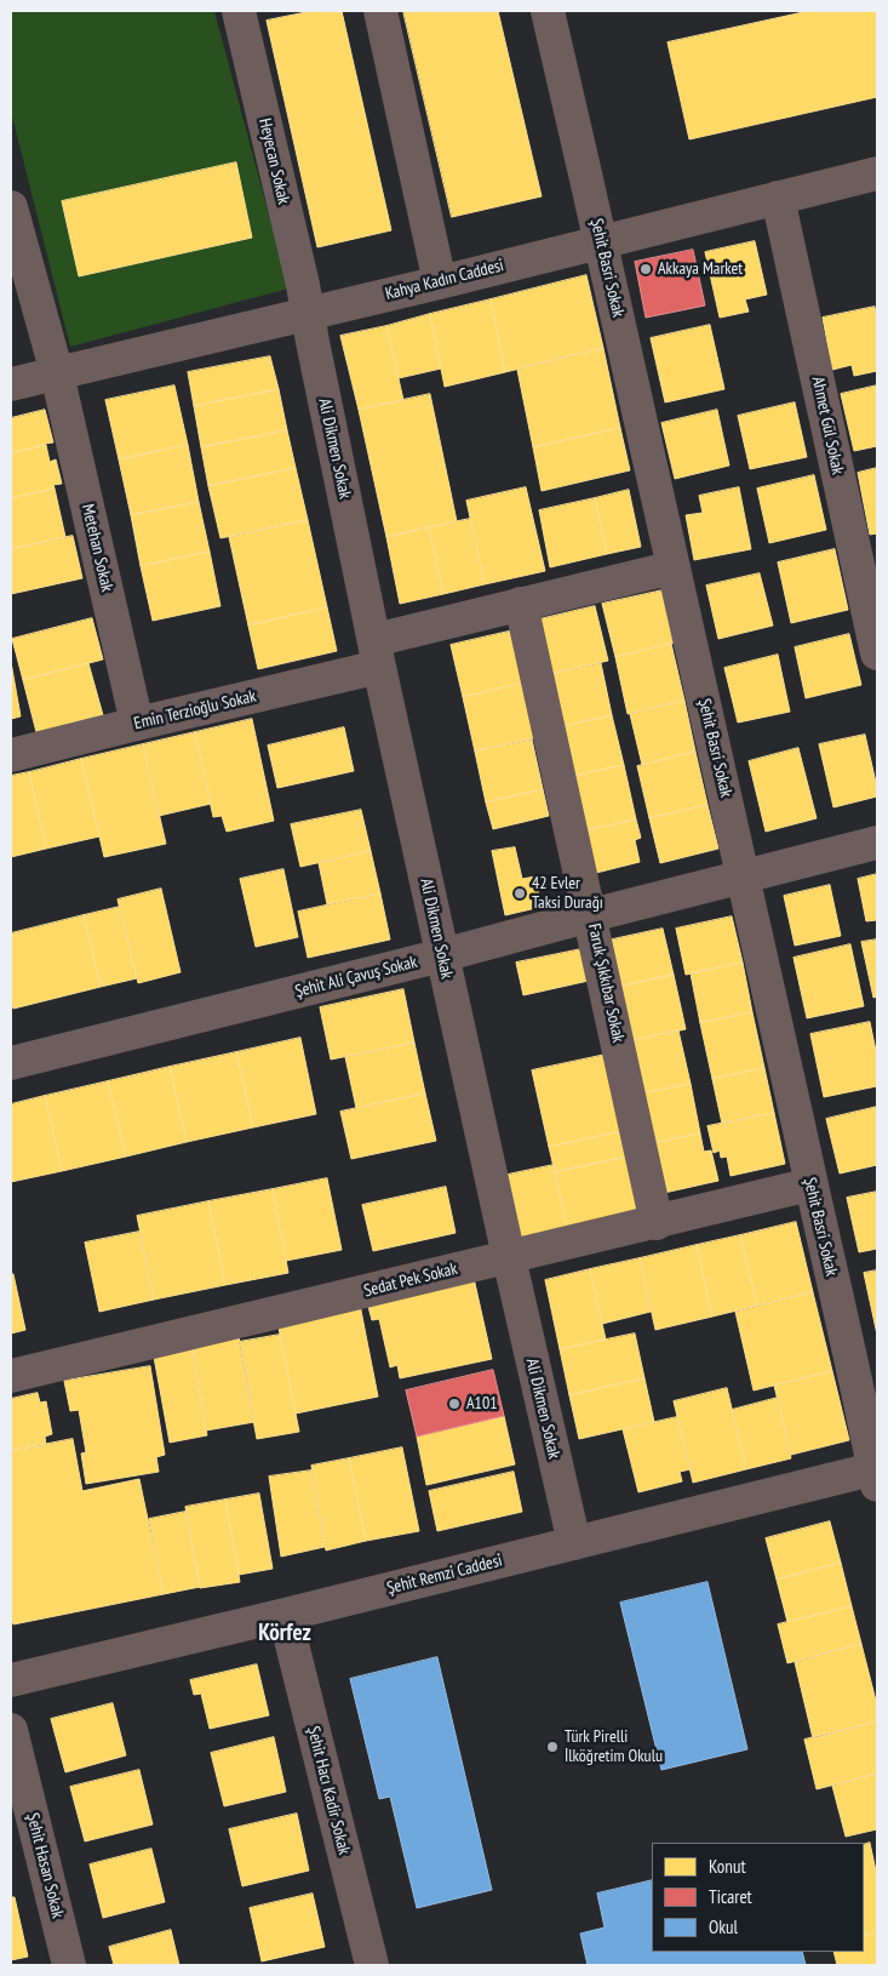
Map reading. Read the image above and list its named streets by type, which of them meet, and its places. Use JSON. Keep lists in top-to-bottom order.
{
  "streets": {
    "street": [
      "Heyecan Sokak",
      "Şehit Basri Sokak",
      "Kahya Kadın Caddesi",
      "Ahmet Gül Sokak",
      "Ali Dikmen Sokak",
      "Metehan Sokak",
      "Emin Terzioğlu Sokak",
      "Şehit Ali Çavuş Sokak",
      "Faruk Şıkkıbar Sokak",
      "Sedat Pek Sokak",
      "Şehit Remzi Caddesi",
      "Şehit Hacı Kadir Sokak",
      "Şehit Hasan Sokak"
    ]
  },
  "crossings": [
    ["Heyecan Sokak", "Kahya Kadın Caddesi"],
    ["Heyecan Sokak", "Ali Dikmen Sokak"],
    ["Şehit Basri Sokak", "Kahya Kadın Caddesi"],
    ["Şehit Basri Sokak", "Emin Terzioğlu Sokak"],
    ["Şehit Basri Sokak", "Şehit Ali Çavuş Sokak"],
    ["Şehit Basri Sokak", "Sedat Pek Sokak"],
    ["Şehit Basri Sokak", "Şehit Remzi Caddesi"],
    ["Kahya Kadın Caddesi", "Ahmet Gül Sokak"],
    ["Kahya Kadın Caddesi", "Ali Dikmen Sokak"],
    ["Kahya Kadın Caddesi", "Metehan Sokak"],
    ["Ali Dikmen Sokak", "Emin Terzioğlu Sokak"],
    ["Ali Dikmen Sokak", "Şehit Ali Çavuş Sokak"],
    ["Ali Dikmen Sokak", "Sedat Pek Sokak"],
    ["Ali Dikmen Sokak", "Şehit Remzi Caddesi"],
    ["Metehan Sokak", "Emin Terzioğlu Sokak"],
    ["Emin Terzioğlu Sokak", "Faruk Şıkkıbar Sokak"],
    ["Şehit Ali Çavuş Sokak", "Faruk Şıkkıbar Sokak"],
    ["Faruk Şıkkıbar Sokak", "Sedat Pek Sokak"],
    ["Şehit Remzi Caddesi", "Şehit Hacı Kadir Sokak"]
  ],
  "districts": ["Körfez"],
  "places": [
    "Akkaya Market",
    "42 Evler Taksi Durağı",
    "A101",
    "Türk Pirelli İlköğretim Okulu"
  ],
  "legend": ["Konut", "Ticaret", "Okul"]
}
